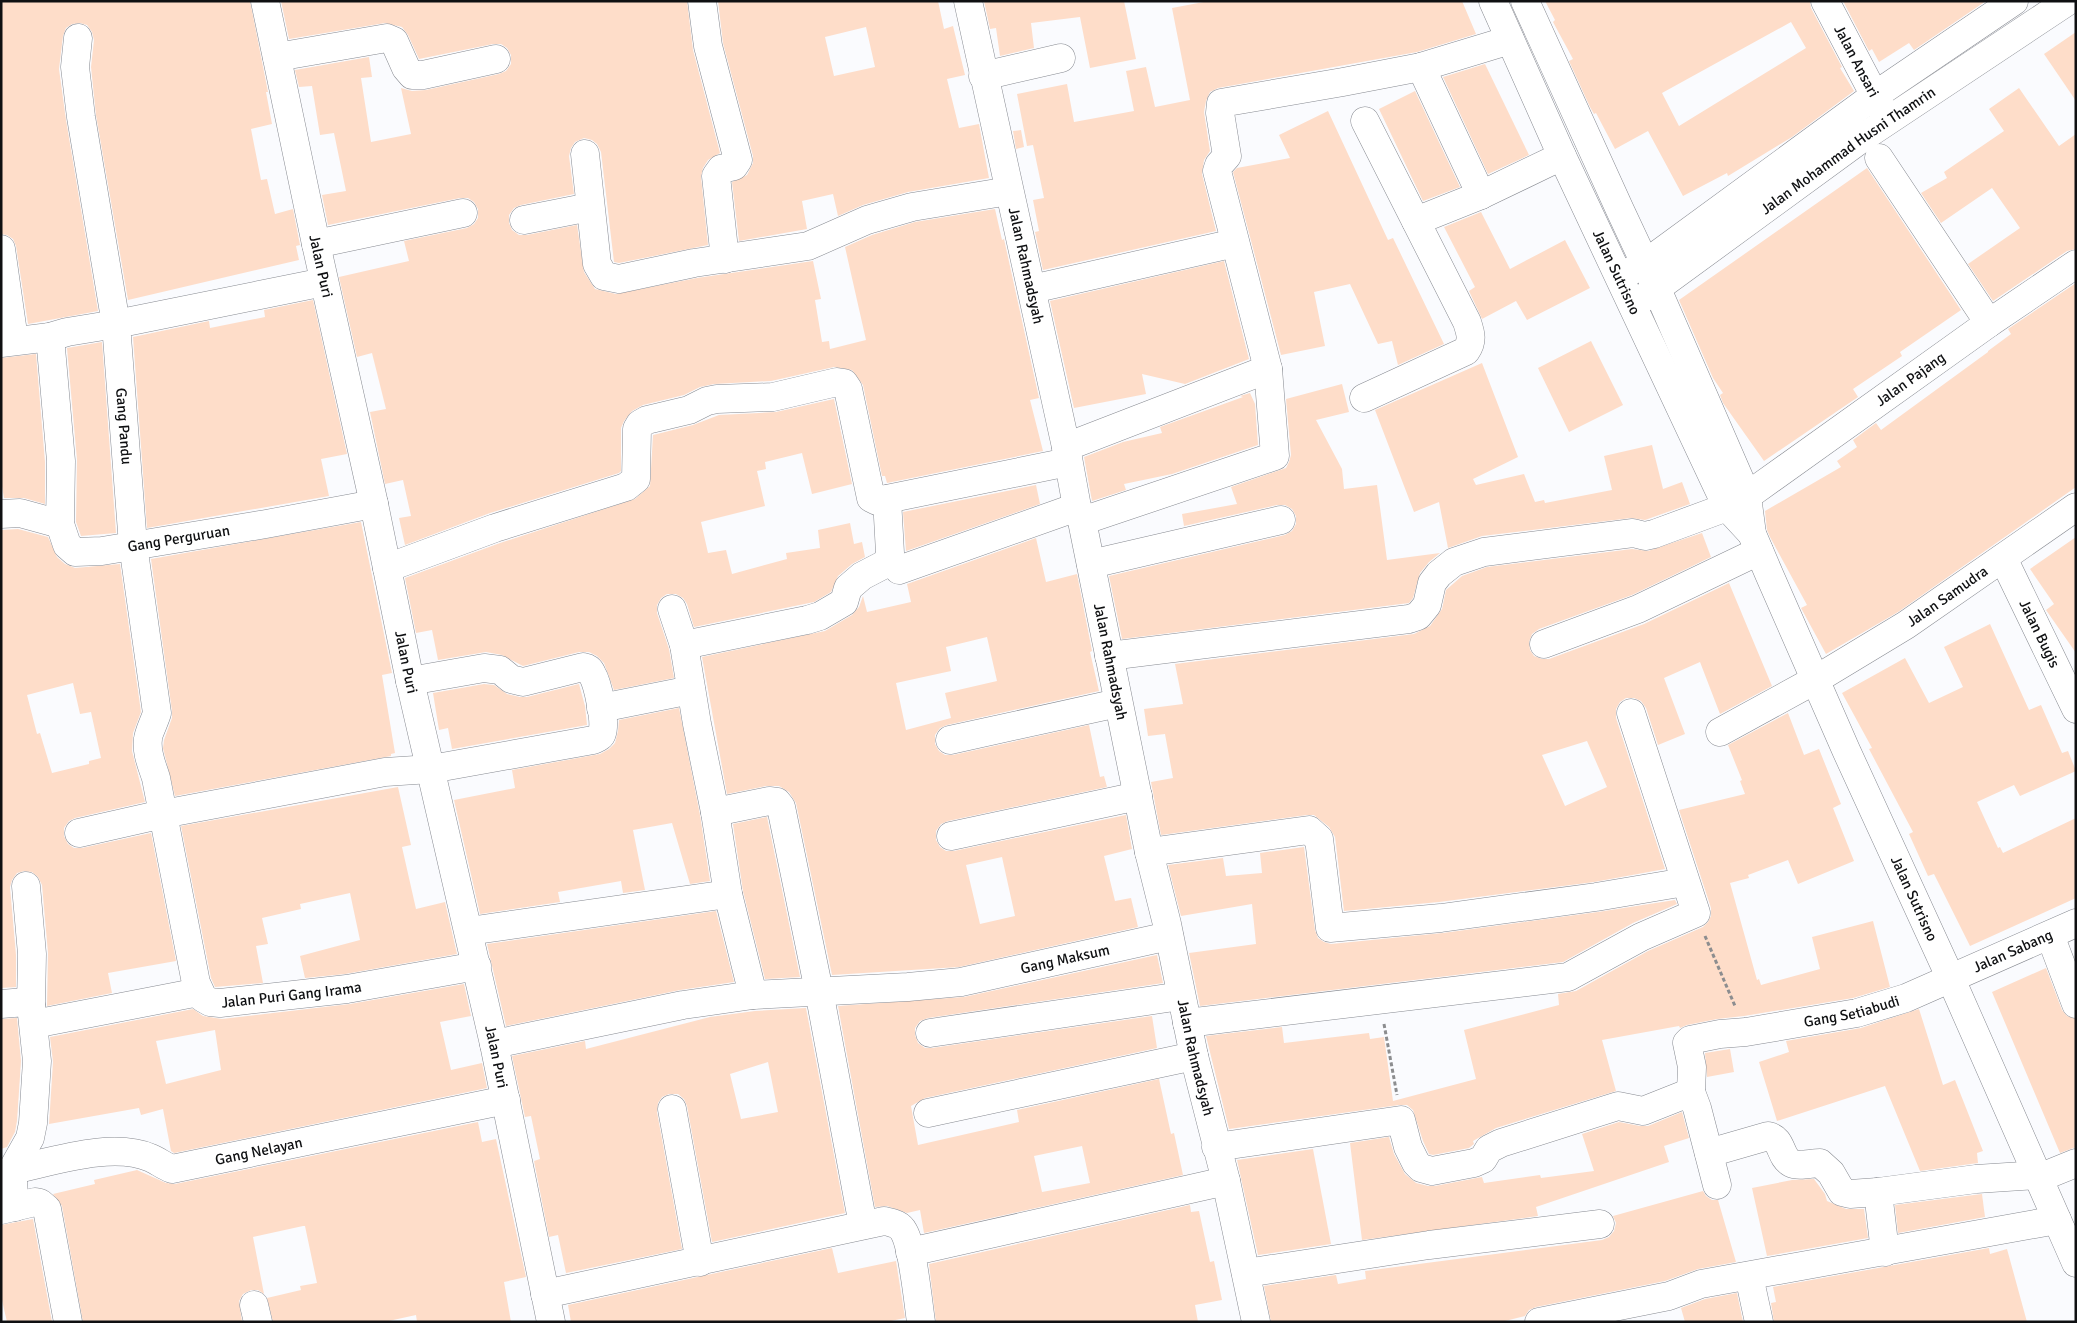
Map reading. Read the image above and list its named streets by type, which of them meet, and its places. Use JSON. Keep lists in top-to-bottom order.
{
  "streets": {
    "street": [
      "Jalan Ansari",
      "Jalan Mohammad Husni Thamrin",
      "Jalan Puri",
      "Jalan Rahmadsyah",
      "Jalan Sutrisno",
      "Jalan Pajang",
      "Gang Pandu",
      "Gang Perguruan",
      "Jalan Samudra",
      "Jalan Bugis",
      "Jalan Sabang",
      "Gang Maksum",
      "Jalan Puri Gang Irama",
      "Gang Setiabudi",
      "Gang Nelayan"
    ]
  },
  "crossings": [
    ["Jalan Ansari", "Jalan Mohammad Husni Thamrin"],
    ["Jalan Mohammad Husni Thamrin", "Jalan Sutrisno"],
    ["Jalan Puri", "Gang Perguruan"],
    ["Jalan Puri", "Gang Maksum"],
    ["Jalan Puri", "Jalan Puri Gang Irama"],
    ["Jalan Puri", "Gang Nelayan"],
    ["Jalan Rahmadsyah", "Jalan Pajang"],
    ["Jalan Rahmadsyah", "Gang Maksum"],
    ["Jalan Sutrisno", "Jalan Pajang"],
    ["Jalan Sutrisno", "Jalan Samudra"],
    ["Jalan Sutrisno", "Jalan Sabang"],
    ["Jalan Sutrisno", "Gang Setiabudi"],
    ["Gang Pandu", "Gang Perguruan"],
    ["Gang Pandu", "Jalan Puri Gang Irama"],
    ["Jalan Samudra", "Jalan Bugis"],
    ["Jalan Sabang", "Gang Setiabudi"]
  ]
}
